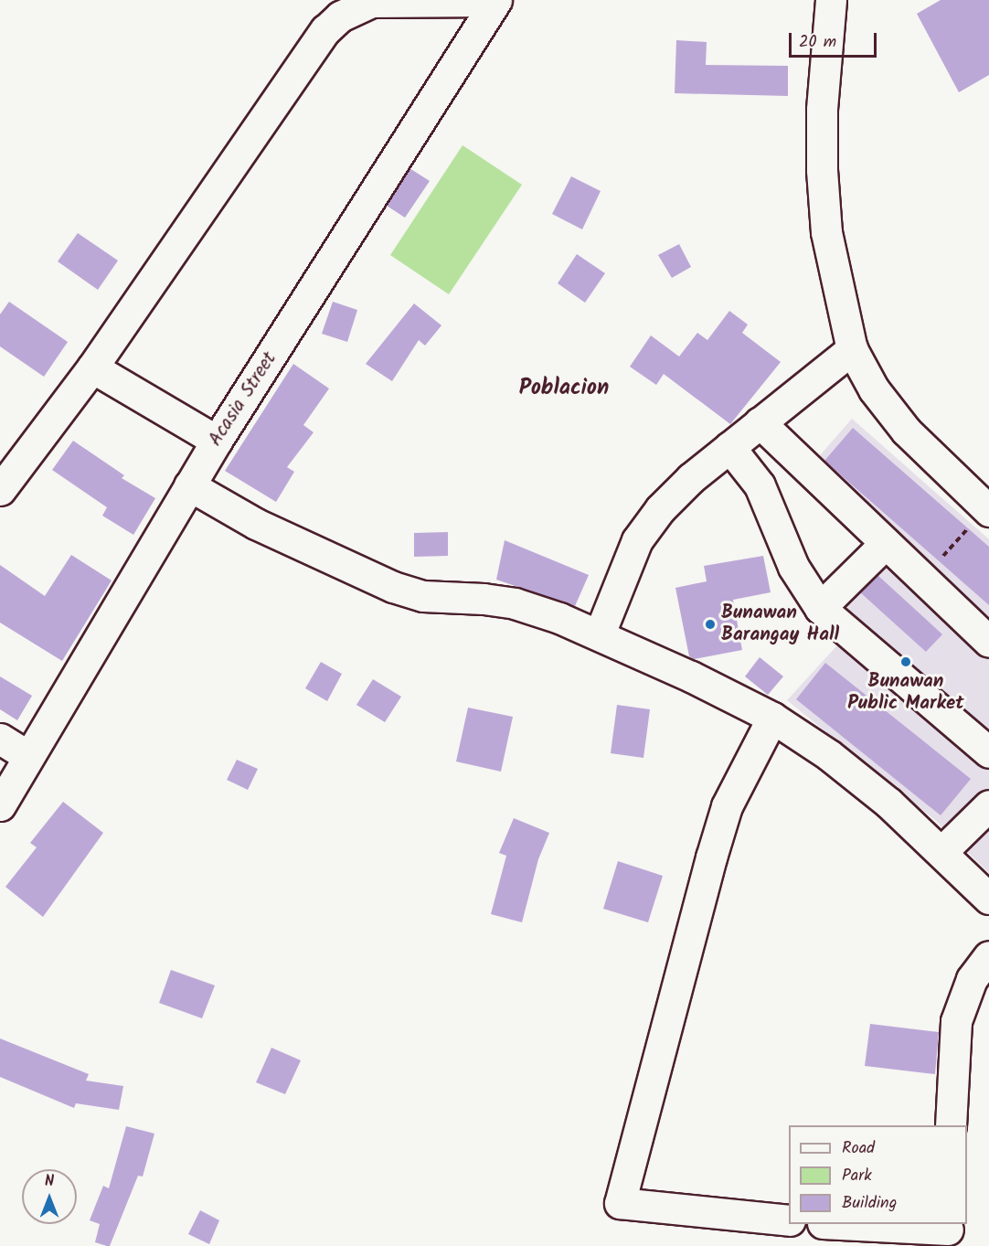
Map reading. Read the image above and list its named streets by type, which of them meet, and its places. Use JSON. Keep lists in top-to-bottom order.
{
  "streets": {
    "street": ["Acasia Street"]
  },
  "districts": ["Poblacion"],
  "places": ["Bunawan Barangay Hall", "Bunawan Public Market"],
  "legend": ["Road", "Park", "Building"],
  "scale_bar": "20 m",
  "north": "top"
}
